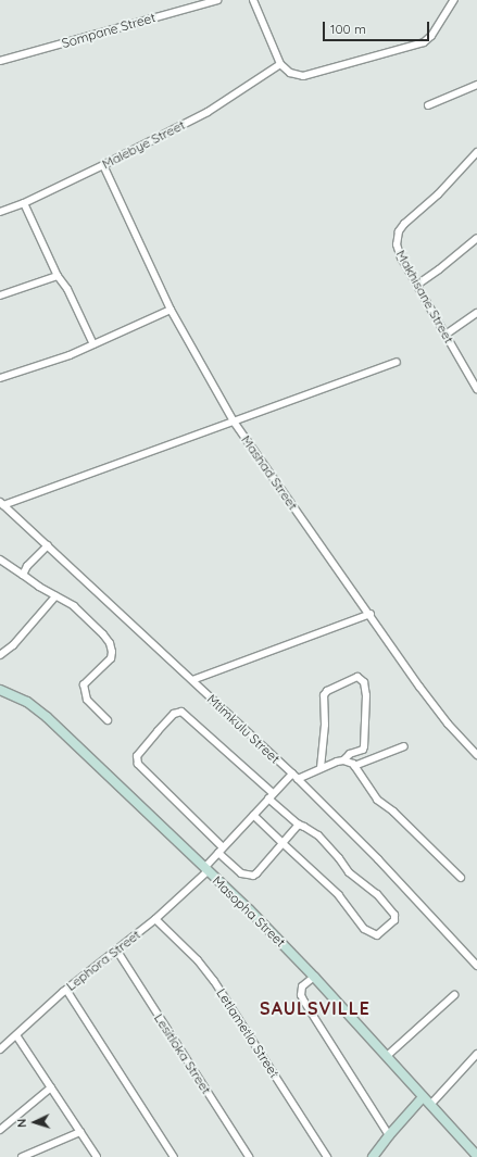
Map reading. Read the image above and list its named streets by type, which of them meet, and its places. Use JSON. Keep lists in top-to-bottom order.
{
  "streets": {
    "street": [
      "Sompane Street",
      "Malebye Street",
      "Makhisane Street",
      "Mashad Street",
      "Mtimkulu Street",
      "Masopha Street",
      "Lephora Street",
      "Letlametlo Street",
      "Lesitloka Street"
    ]
  },
  "crossings": [
    ["Malebye Street", "Mashad Street"],
    ["Mtimkulu Street", "Lephora Street"],
    ["Masopha Street", "Lephora Street"],
    ["Lephora Street", "Letlametlo Street"],
    ["Lephora Street", "Lesitloka Street"]
  ],
  "districts": ["SAULSVILLE"],
  "scale_bar": "100 m",
  "north": "left"
}
